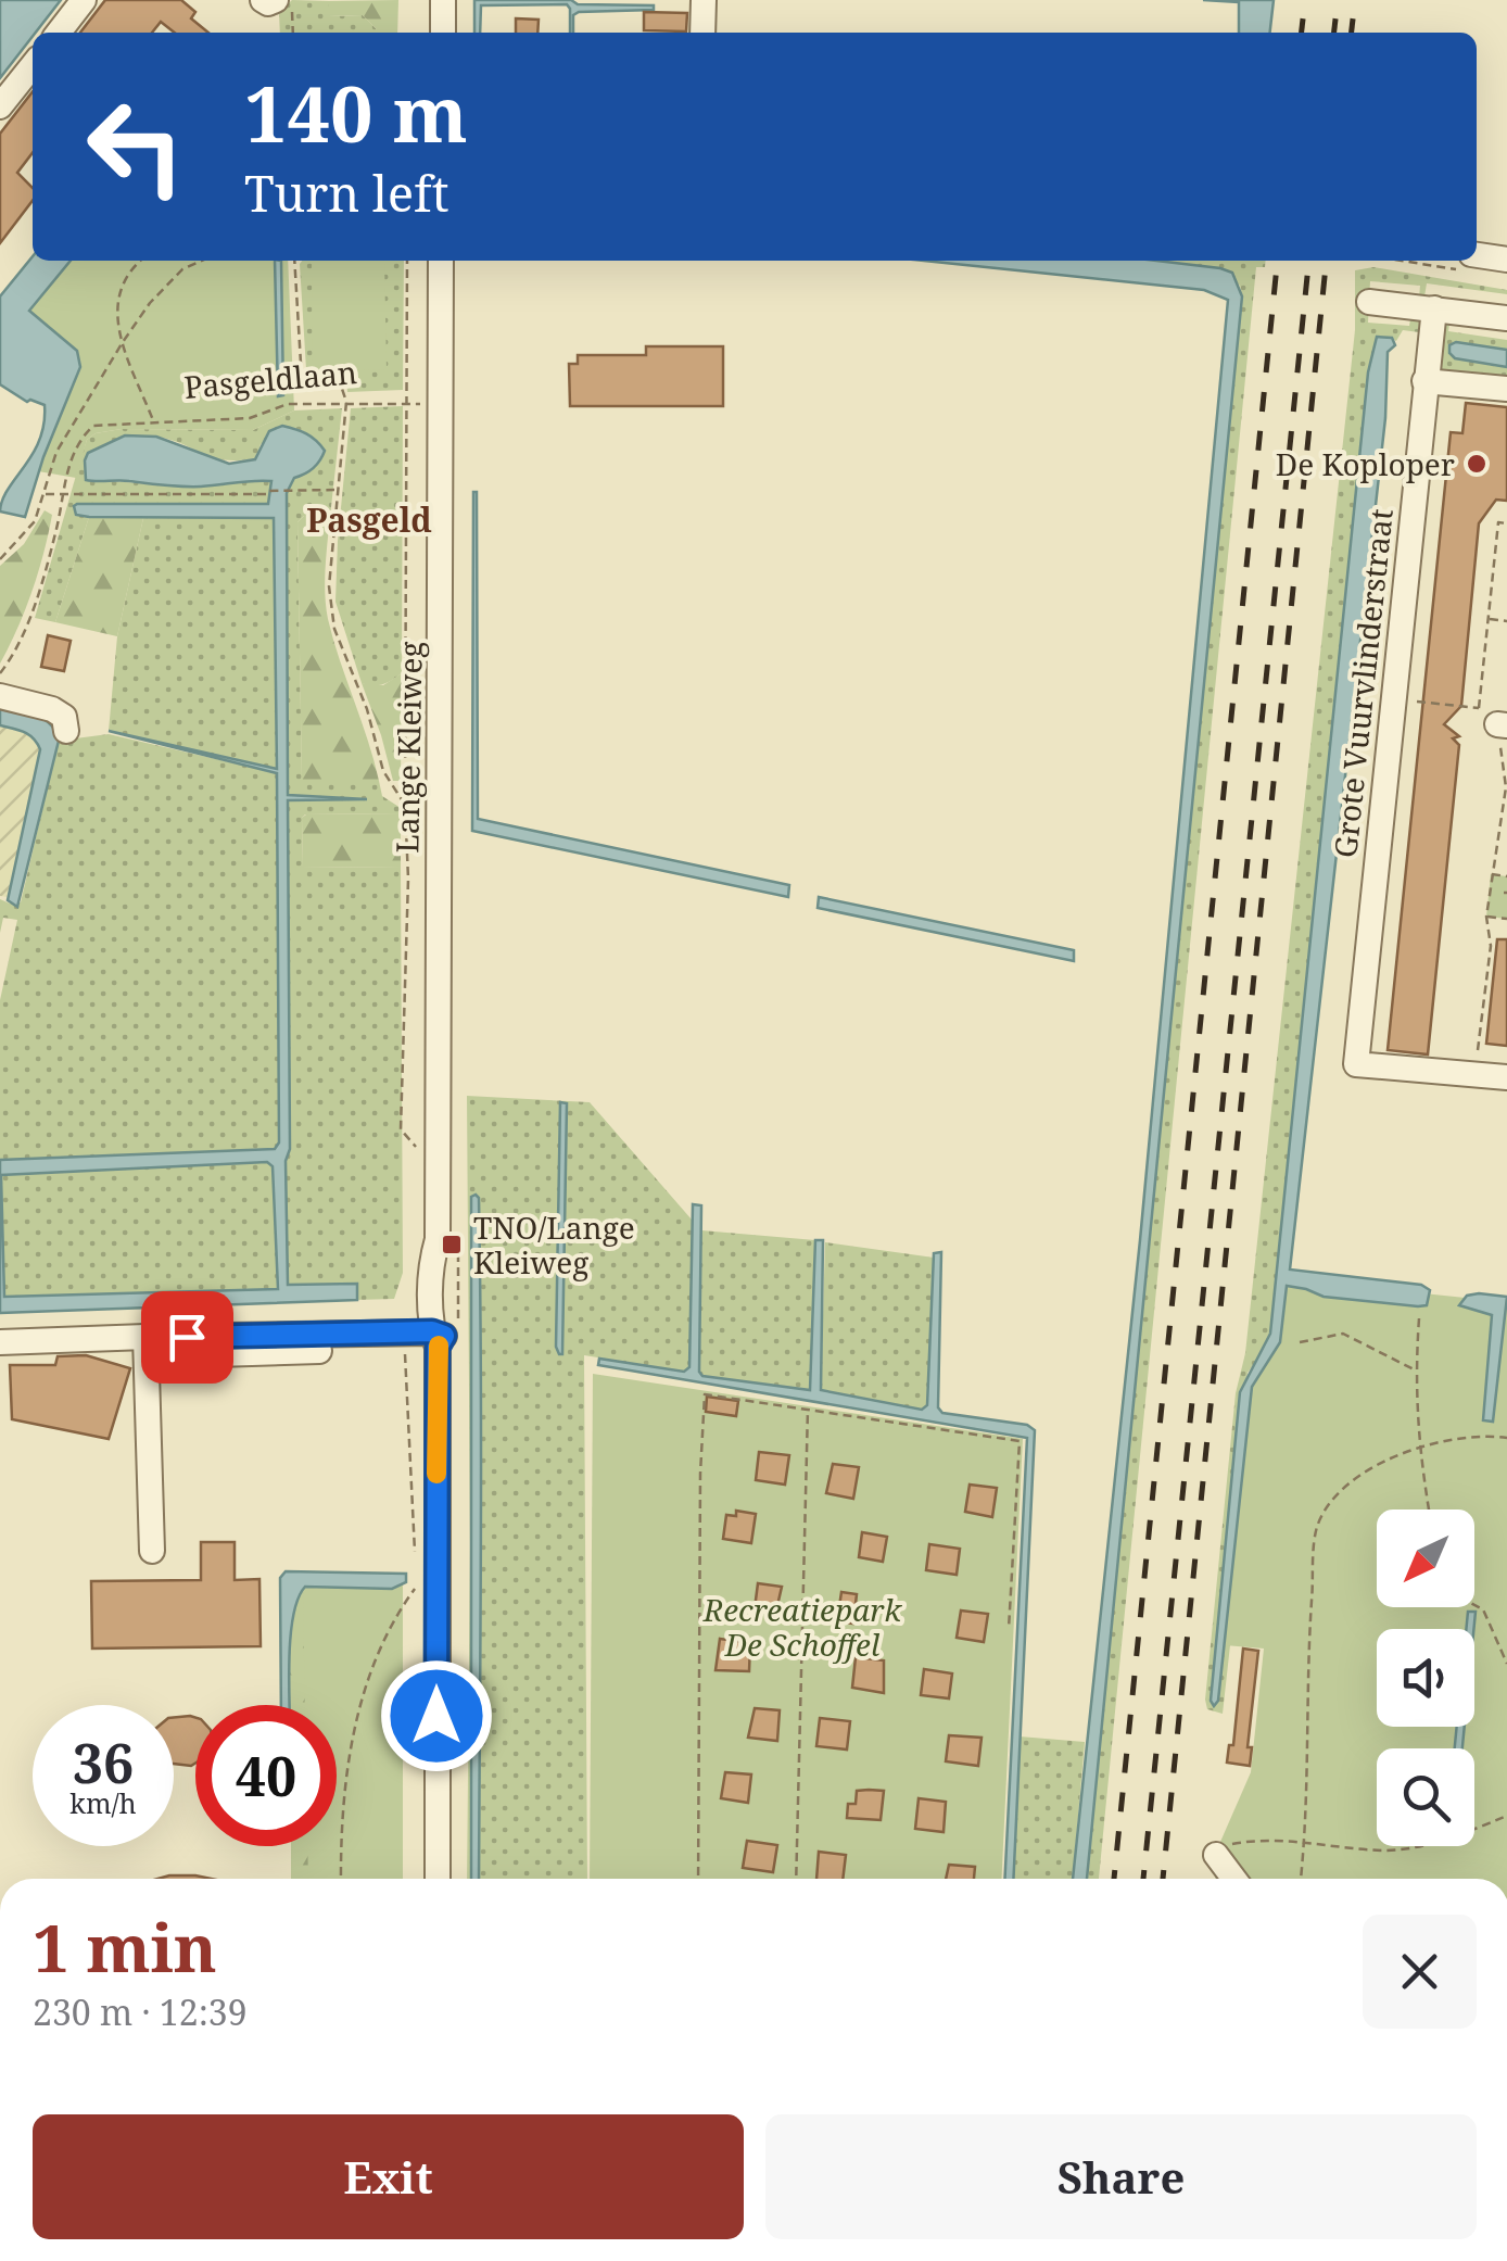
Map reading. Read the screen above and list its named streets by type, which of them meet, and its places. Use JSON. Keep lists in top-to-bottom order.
{
  "streets": {
    "street": ["Grote Vuurvlinderstraat", "Lange Kleiweg"],
    "path": ["Pasgeldlaan"]
  },
  "crossings": [
    ["Pasgeldlaan", "Lange Kleiweg"]
  ],
  "districts": ["Pasgeld"],
  "parks": ["Recreatiepark De Schoffel"],
  "places": {
    "other": ["De Koploper"],
    "transit": ["TNO/Lange Kleiweg"]
  },
  "north": "bottom left",
  "page": {
    "turn": ["140 m", "Turn left"],
    "speed": "36 km/h",
    "limit": "40",
    "heading": ["1 min", "230 m · 12:39"],
    "buttons": ["Exit", "Share"]
  }
}
